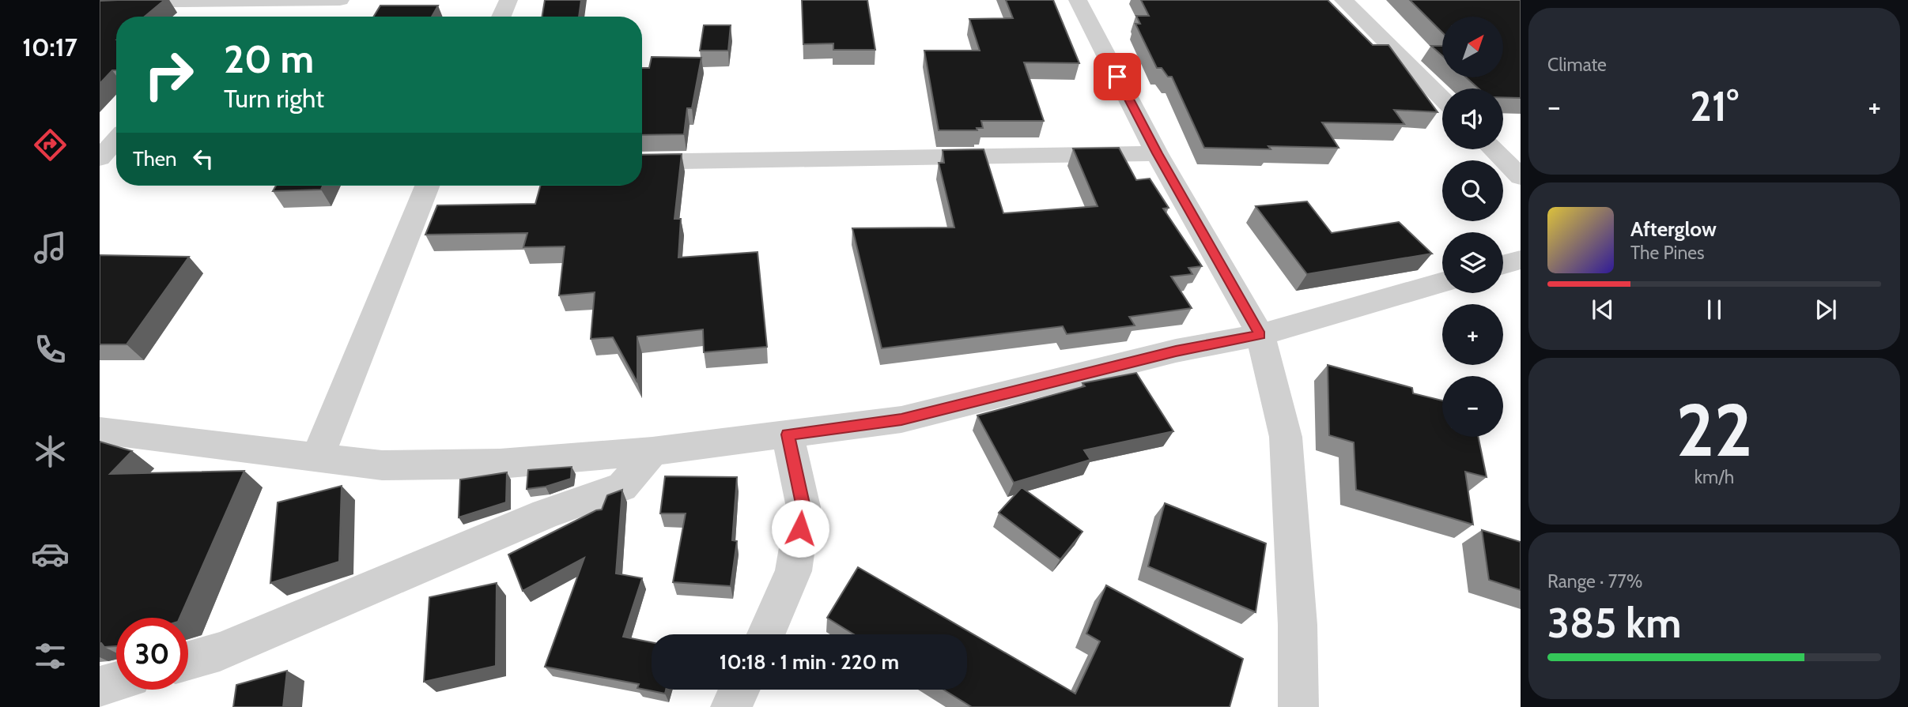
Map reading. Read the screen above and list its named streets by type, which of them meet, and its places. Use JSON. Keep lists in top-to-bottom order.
{
  "north": "top right",
  "page": {
    "tabs": "10:17",
    "tile": [
      "Climate",
      ["22", "km/h"],
      ["Range · 77%", "385 km"]
    ],
    "map_buttons": ["+", "−"],
    "turn": ["20 m", "Turn right"],
    "heat": ["−", "21°", "+"],
    "then": "Then",
    "song": ["Afterglow", "The Pines"],
    "limit": "30",
    "trip": "10:18 · 1 min · 220 m"
  }
}
